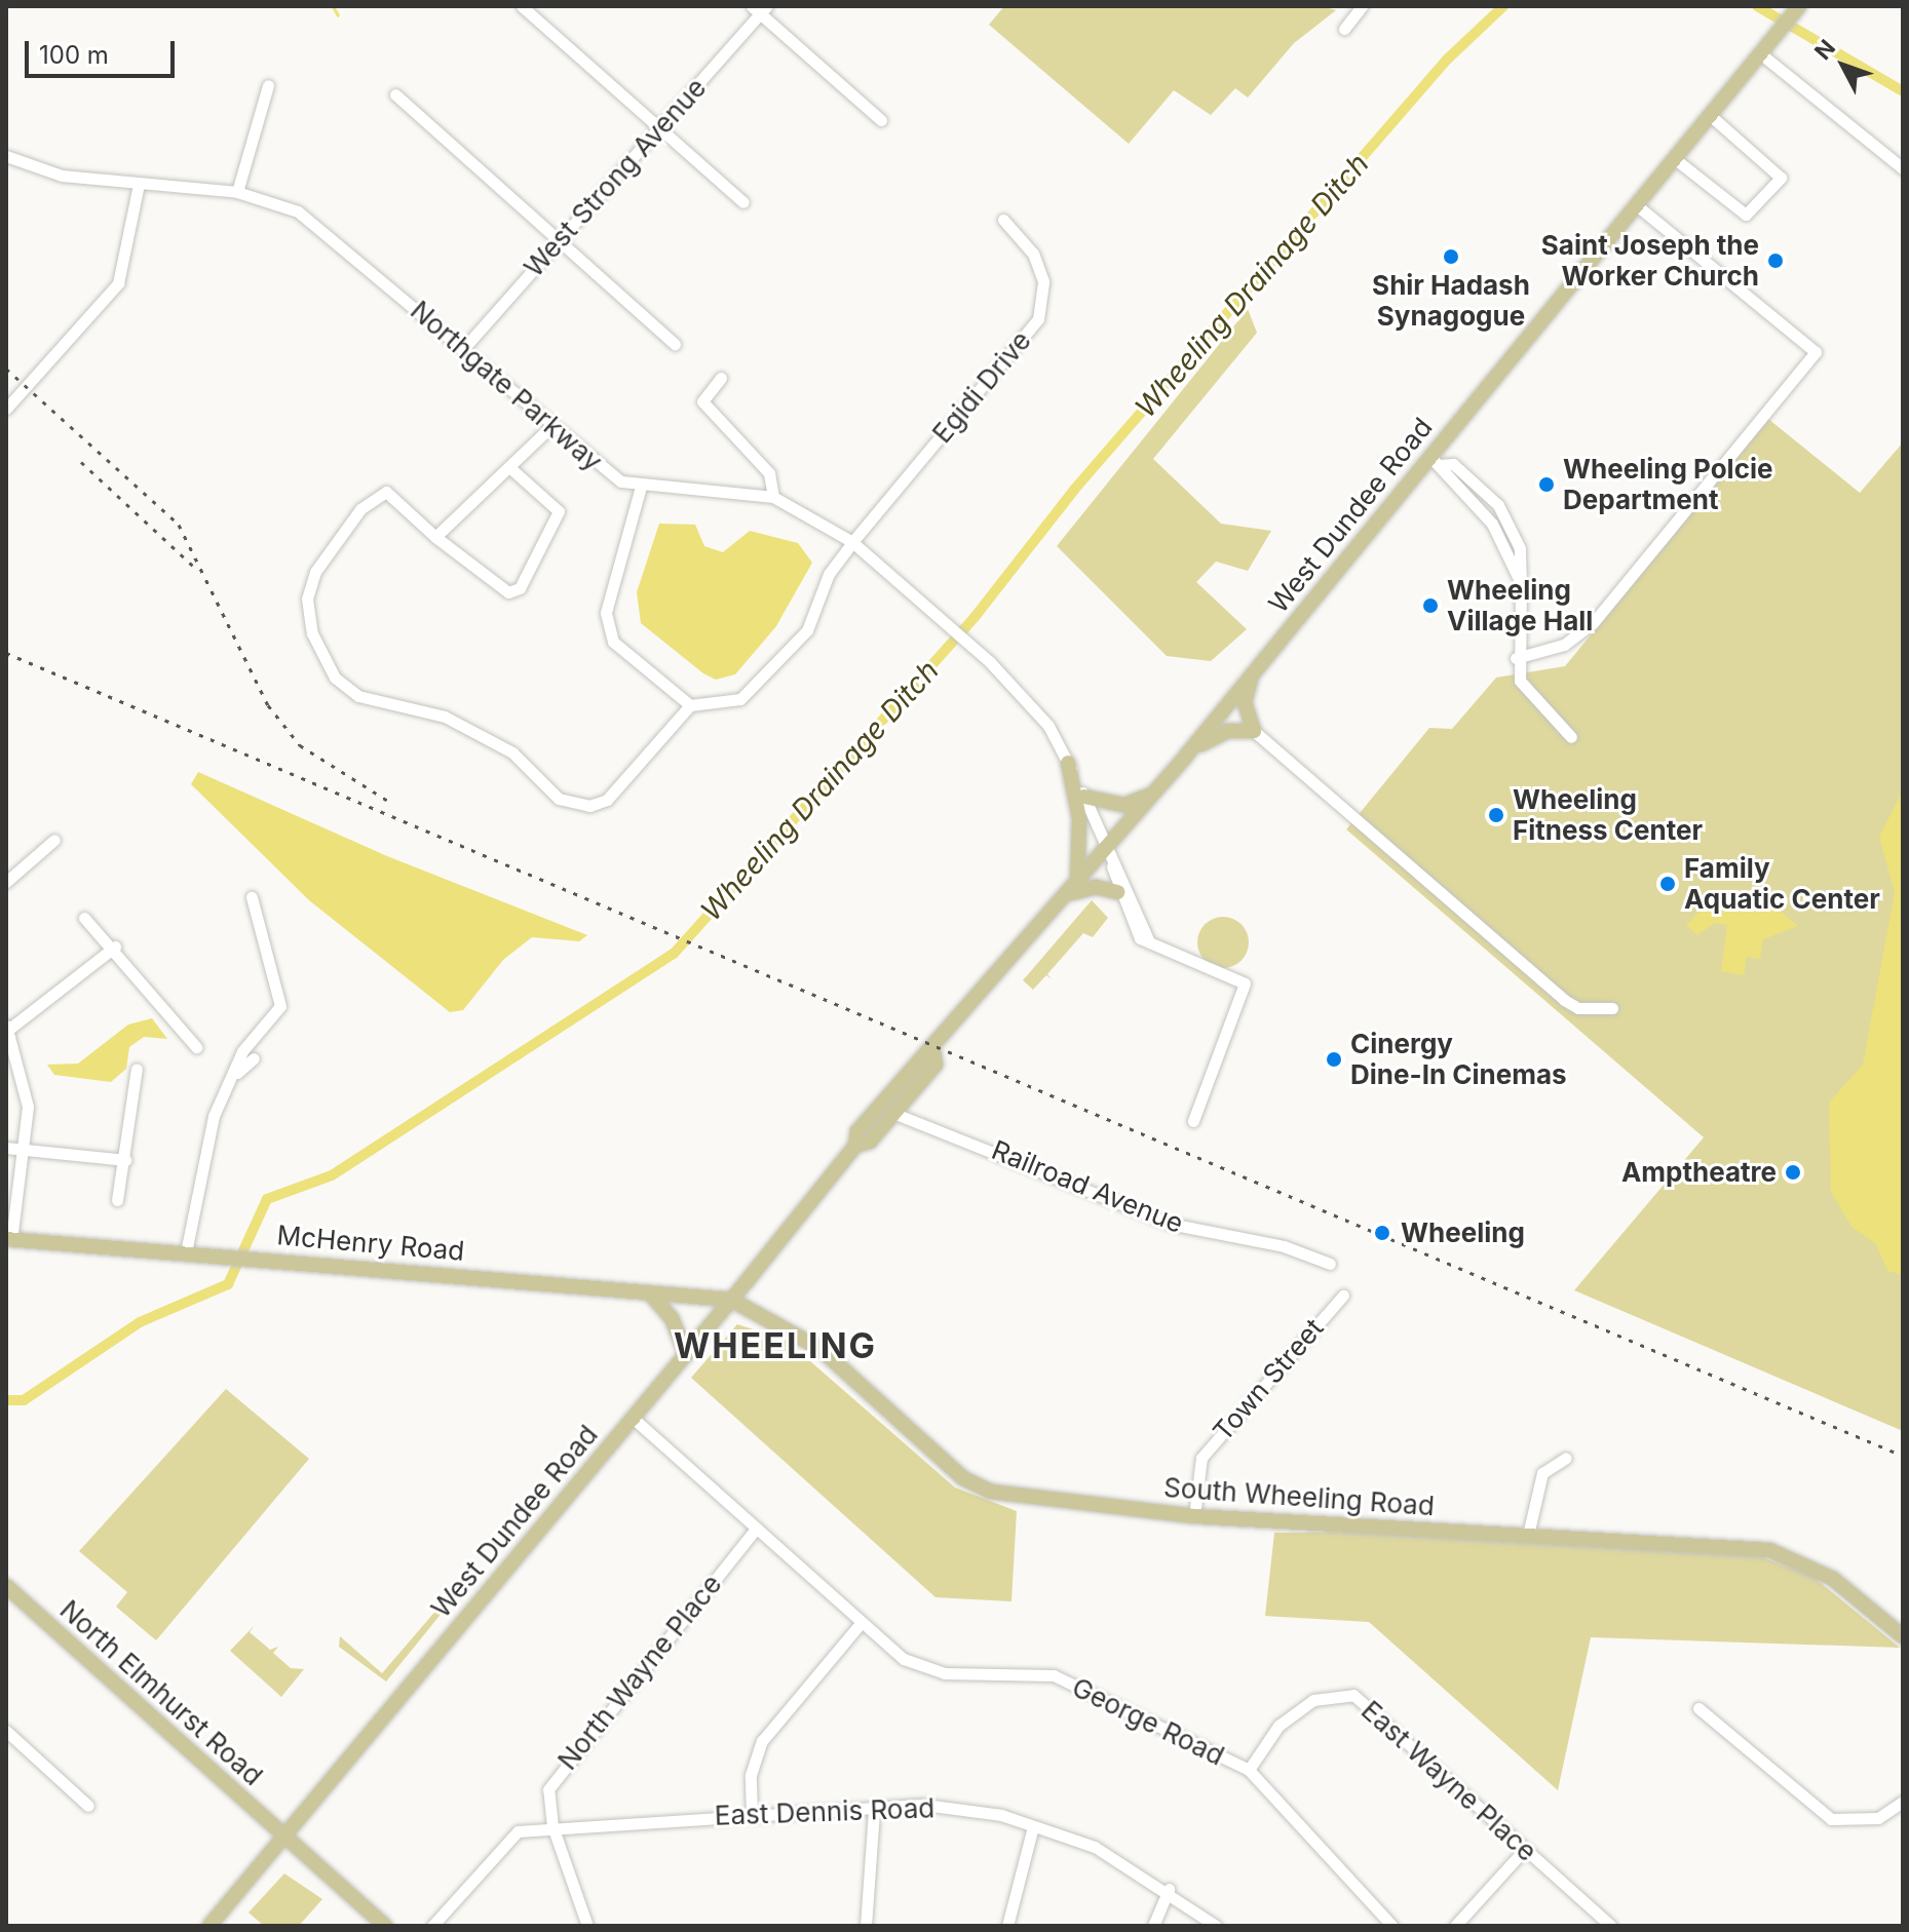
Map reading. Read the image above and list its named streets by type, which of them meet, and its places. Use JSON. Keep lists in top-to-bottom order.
{
  "streets": {
    "main road": [
      "West Dundee Road",
      "McHenry Road",
      "South Wheeling Road",
      "North Elmhurst Road"
    ],
    "street": [
      "West Strong Avenue",
      "Northgate Parkway",
      "Egidi Drive",
      "Railroad Avenue",
      "Town Street",
      "North Wayne Place",
      "George Road",
      "East Wayne Place",
      "East Dennis Road"
    ]
  },
  "crossings": [
    ["West Strong Avenue", "Northgate Parkway"],
    ["Northgate Parkway", "Egidi Drive"],
    ["Northgate Parkway", "West Dundee Road"],
    ["West Dundee Road", "Railroad Avenue"],
    ["West Dundee Road", "McHenry Road"],
    ["West Dundee Road", "South Wheeling Road"],
    ["West Dundee Road", "North Elmhurst Road"],
    ["West Dundee Road", "George Road"],
    ["McHenry Road", "South Wheeling Road"],
    ["Town Street", "South Wheeling Road"],
    ["North Wayne Place", "George Road"],
    ["North Wayne Place", "East Dennis Road"],
    ["George Road", "East Wayne Place"]
  ],
  "districts": ["WHEELING"],
  "water": ["Wheeling Drainage Ditch"],
  "places": [
    "Shir Hadash Synagogue",
    "Saint Joseph the Worker Church",
    "Wheeling Polcie Department",
    "Wheeling Village Hall",
    "Wheeling Fitness Center",
    "Family Aquatic Center",
    "Cinergy Dine-In Cinemas",
    "Amptheatre",
    "Wheeling"
  ],
  "scale_bar": "100 m",
  "north": "top left"
}
